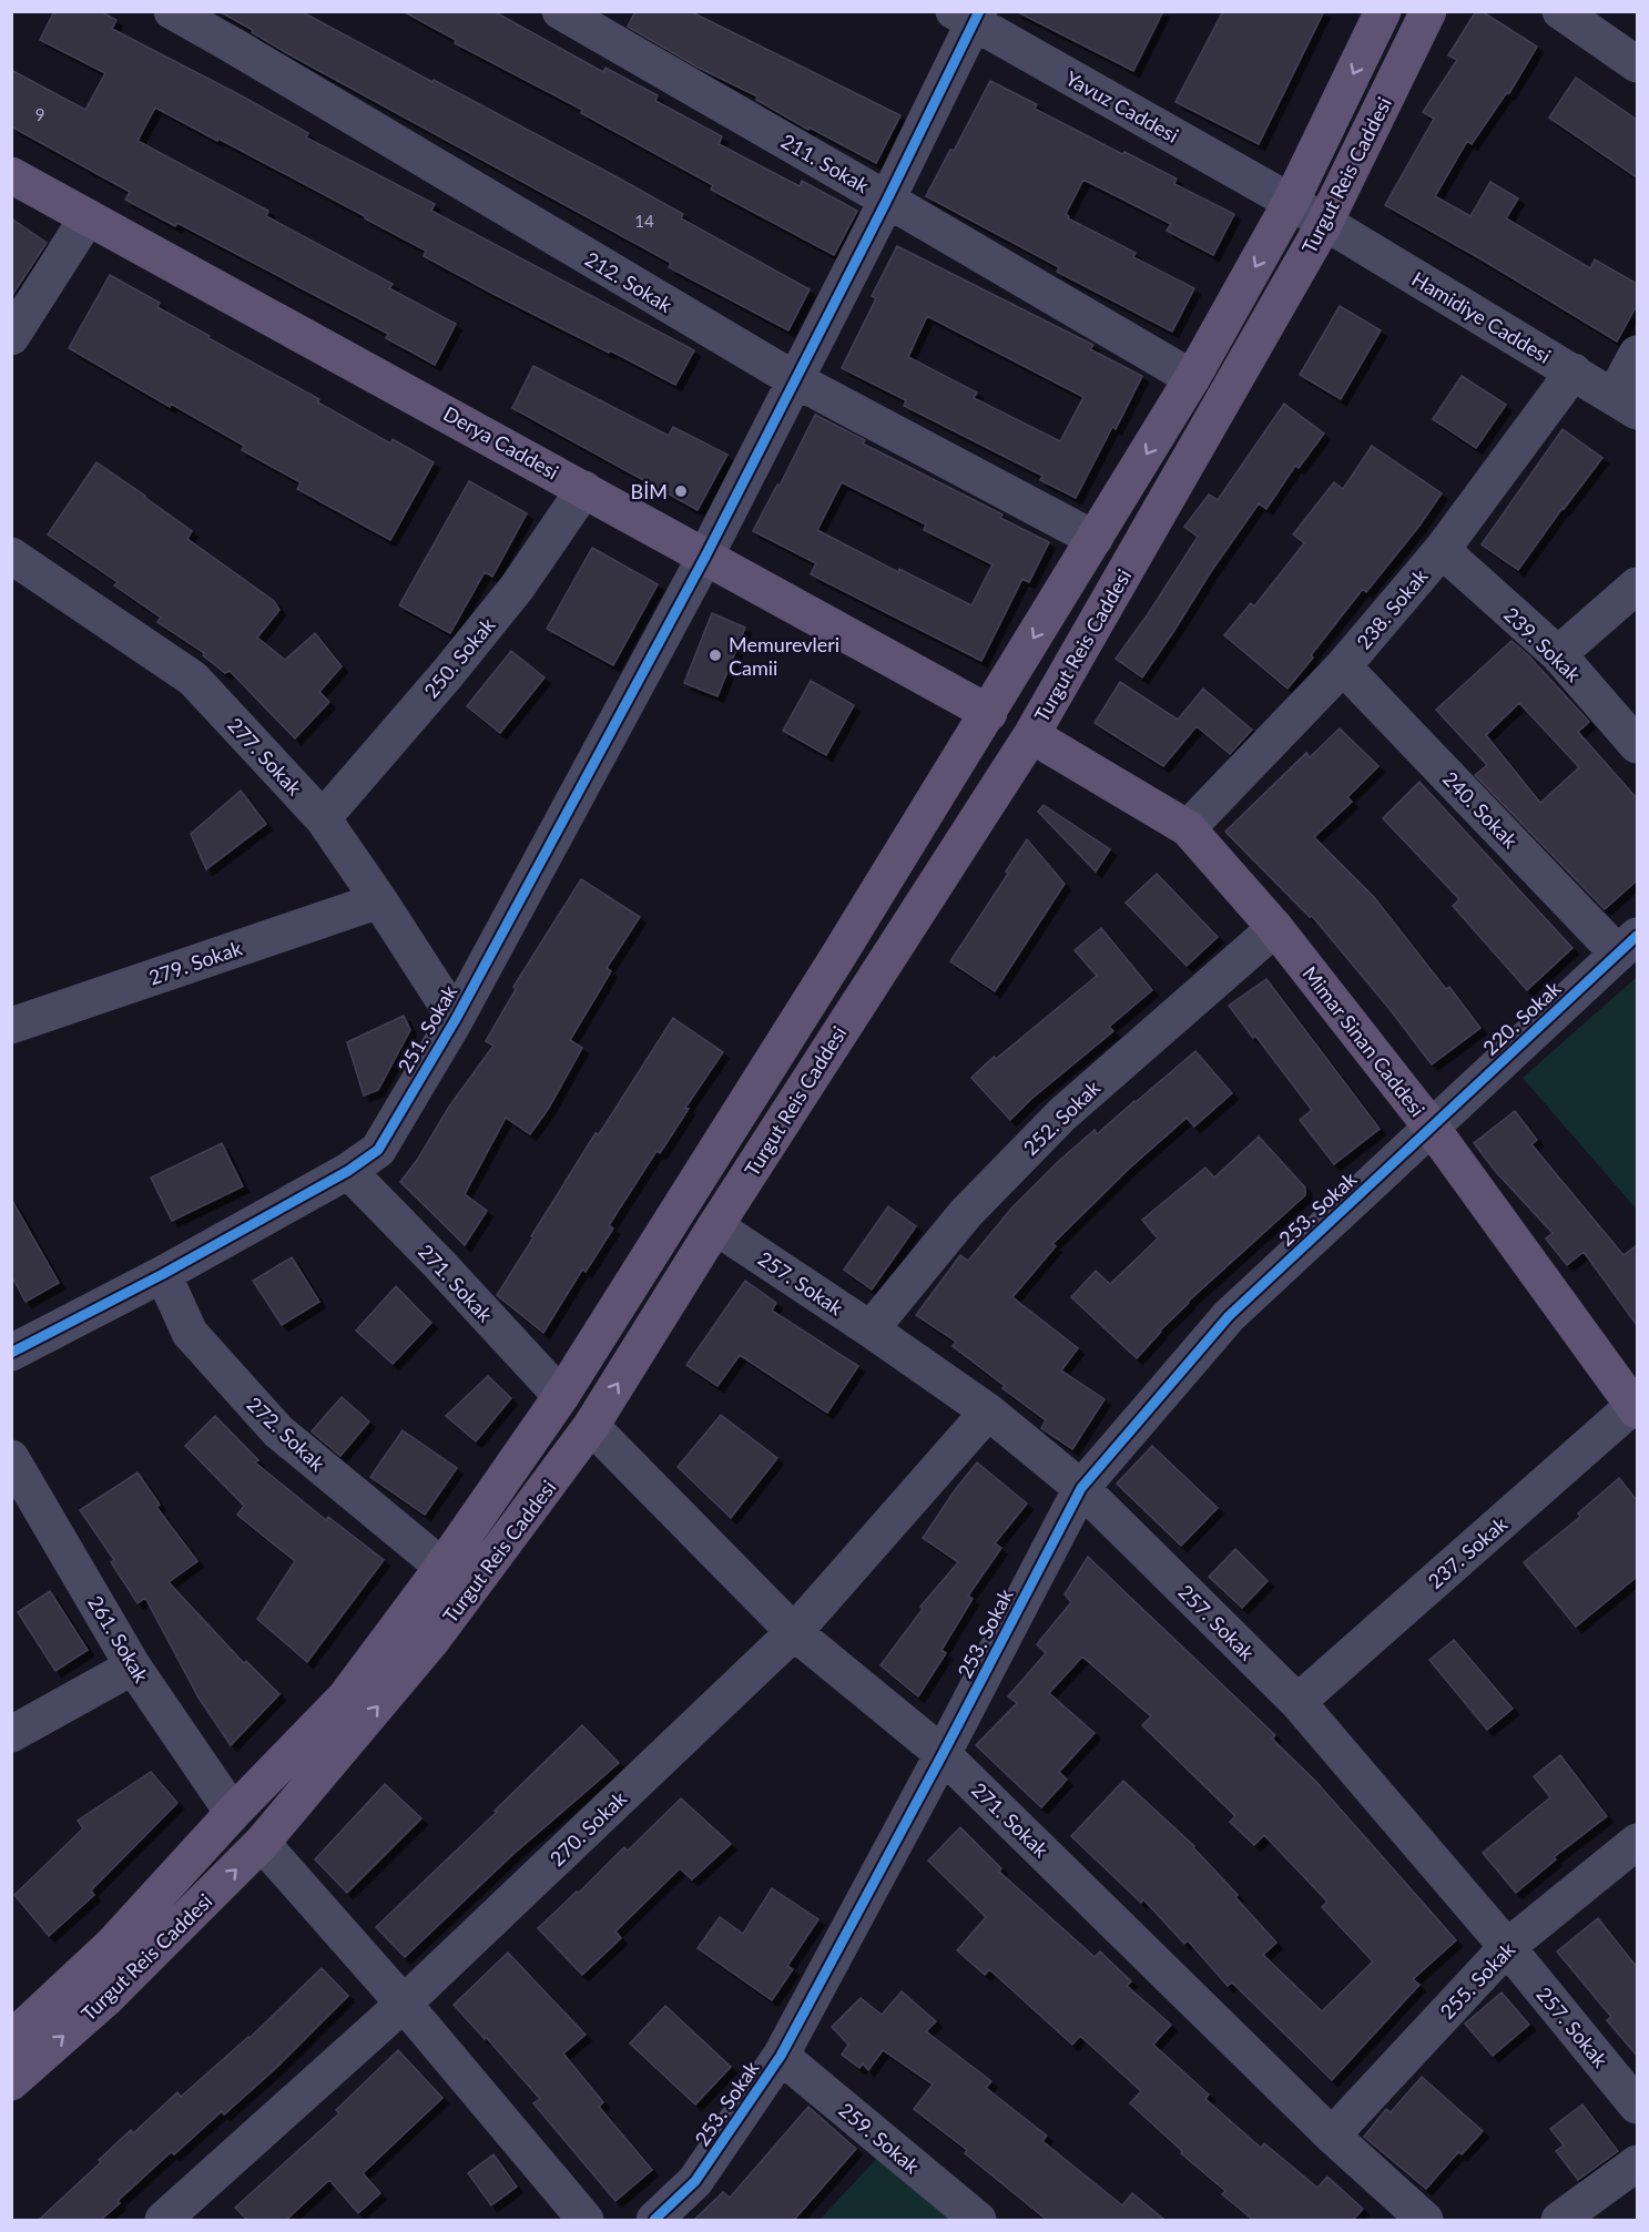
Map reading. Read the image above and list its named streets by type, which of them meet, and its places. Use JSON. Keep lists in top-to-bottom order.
{
  "streets": {
    "main road": ["Turgut Reis Caddesi", "Derya Caddesi", "Mimar Sinan Caddesi"],
    "street": [
      "Yavuz Caddesi",
      "211. Sokak",
      "212. Sokak",
      "Hamidiye Caddesi",
      "238. Sokak",
      "239. Sokak",
      "250. Sokak",
      "277. Sokak",
      "240. Sokak",
      "279. Sokak",
      "220. Sokak",
      "251. Sokak",
      "252. Sokak",
      "253. Sokak",
      "271. Sokak",
      "257. Sokak",
      "272. Sokak",
      "237. Sokak",
      "261. Sokak",
      "270. Sokak",
      "255. Sokak",
      "259. Sokak"
    ]
  },
  "crossings": [
    ["Yavuz Caddesi", "Turgut Reis Caddesi"],
    ["Yavuz Caddesi", "Hamidiye Caddesi"],
    ["Yavuz Caddesi", "251. Sokak"],
    ["211. Sokak", "Turgut Reis Caddesi"],
    ["211. Sokak", "251. Sokak"],
    ["Turgut Reis Caddesi", "212. Sokak"],
    ["Turgut Reis Caddesi", "Hamidiye Caddesi"],
    ["Turgut Reis Caddesi", "Derya Caddesi"],
    ["Turgut Reis Caddesi", "Mimar Sinan Caddesi"],
    ["Turgut Reis Caddesi", "271. Sokak"],
    ["Turgut Reis Caddesi", "257. Sokak"],
    ["Turgut Reis Caddesi", "272. Sokak"],
    ["Turgut Reis Caddesi", "261. Sokak"],
    ["212. Sokak", "251. Sokak"],
    ["Hamidiye Caddesi", "238. Sokak"],
    ["Derya Caddesi", "250. Sokak"],
    ["Derya Caddesi", "251. Sokak"],
    ["238. Sokak", "239. Sokak"],
    ["238. Sokak", "240. Sokak"],
    ["238. Sokak", "Mimar Sinan Caddesi"],
    ["250. Sokak", "277. Sokak"],
    ["277. Sokak", "279. Sokak"],
    ["277. Sokak", "251. Sokak"],
    ["240. Sokak", "220. Sokak"],
    ["220. Sokak", "Mimar Sinan Caddesi"],
    ["220. Sokak", "253. Sokak"],
    ["251. Sokak", "271. Sokak"],
    ["251. Sokak", "272. Sokak"],
    ["Mimar Sinan Caddesi", "252. Sokak"],
    ["Mimar Sinan Caddesi", "253. Sokak"],
    ["Mimar Sinan Caddesi", "237. Sokak"],
    ["252. Sokak", "257. Sokak"],
    ["253. Sokak", "271. Sokak"],
    ["253. Sokak", "257. Sokak"],
    ["253. Sokak", "259. Sokak"],
    ["271. Sokak", "270. Sokak"],
    ["271. Sokak", "255. Sokak"],
    ["257. Sokak", "237. Sokak"],
    ["257. Sokak", "270. Sokak"],
    ["257. Sokak", "255. Sokak"]
  ],
  "places": ["BİM", "Memurevleri Camii"],
  "house_numbers": ["9", "14"]
}
